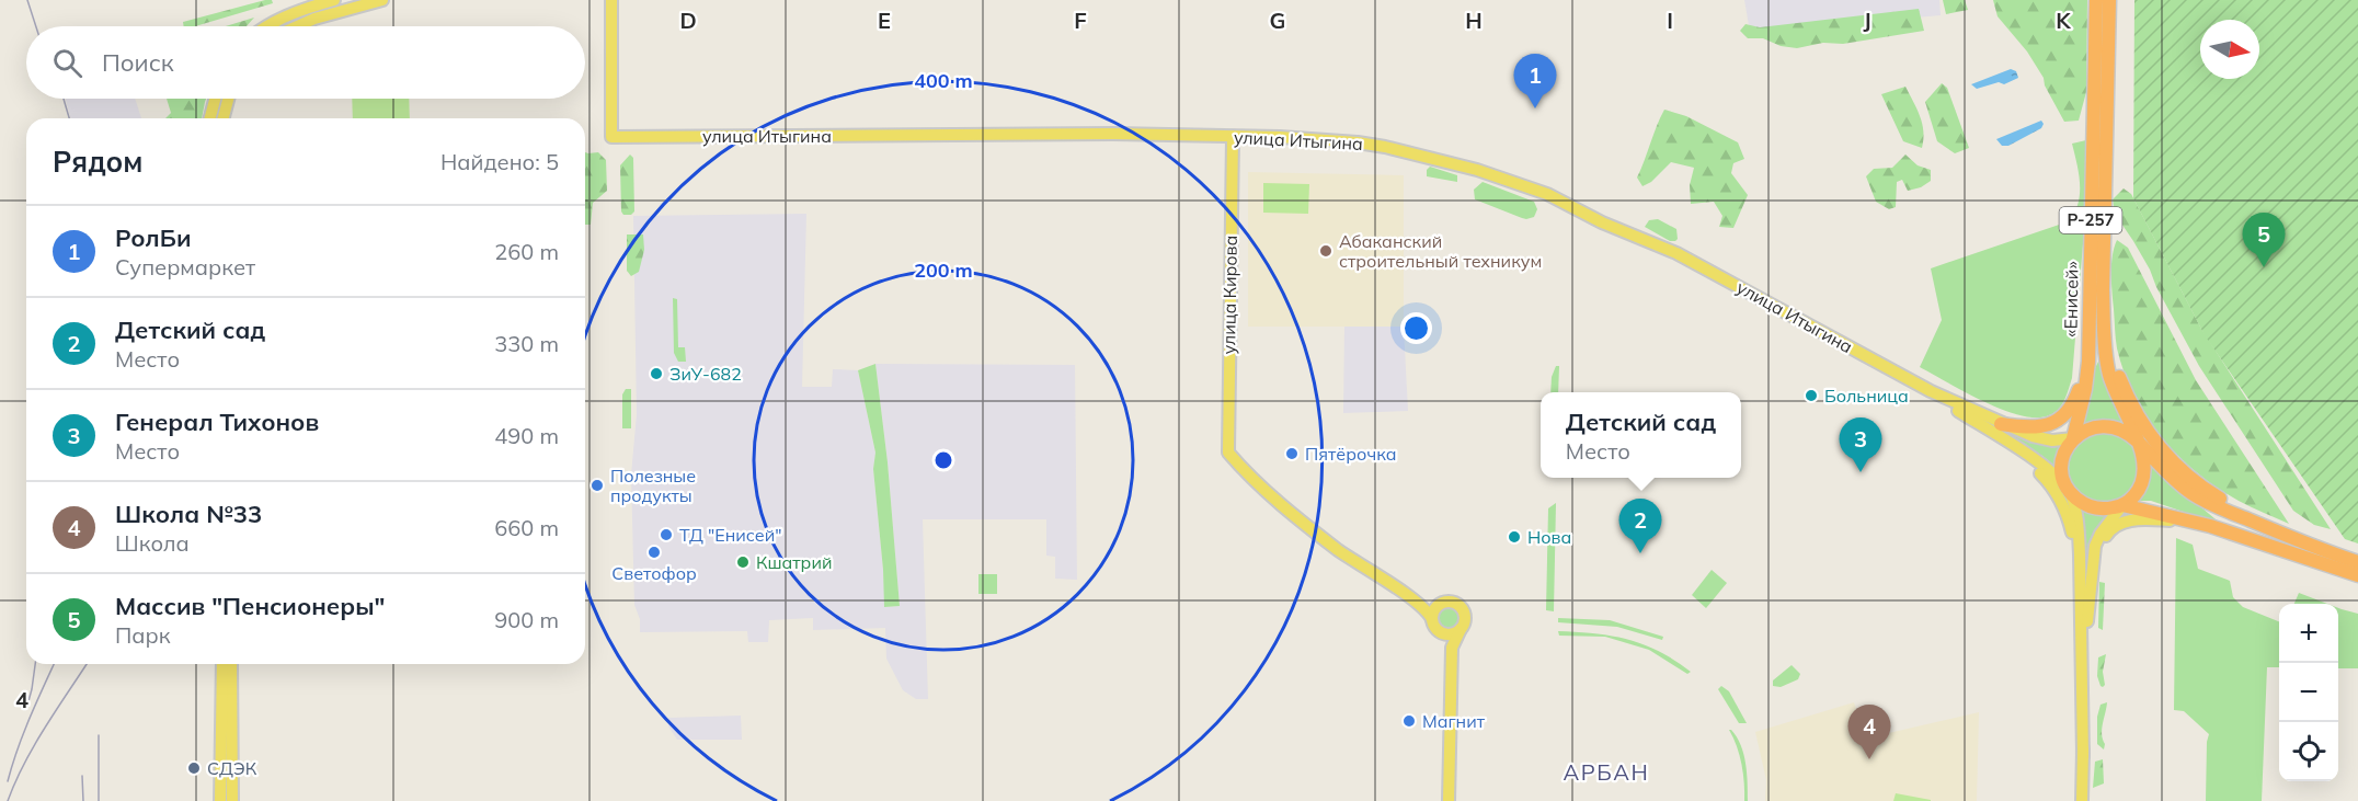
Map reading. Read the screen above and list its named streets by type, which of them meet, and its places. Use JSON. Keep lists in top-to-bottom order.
{
  "streets": {
    "highway": ["Р-257", "«Енисей»"],
    "main road": ["улица Итыгина", "улица Кирова"]
  },
  "crossings": [
    ["улица Итыгина", "Р-257"],
    ["улица Итыгина", "улица Кирова"],
    ["улица Итыгина", "«Енисей»"],
    ["Р-257", "«Енисей»"]
  ],
  "districts": ["АРБАН"],
  "places": [
    "Абаканский строительный техникум",
    "ЗиУ-682",
    "Больница",
    "Пятёрочка",
    "Полезные продукты",
    "ТД \"Енисей\"",
    "Нова",
    "Светофор",
    "Кшатрий",
    "Магнит",
    "СДЭК"
  ],
  "north": "right",
  "page": {
    "search": "Поиск",
    "pins": [
      "1",
      "5",
      "3",
      "2",
      "4"
    ],
    "heading": ["Рядом", "Найдено: 5"],
    "list": [
      {
        "mark": "1",
        "name": "РолБи",
        "note": "Супермаркет",
        "value": "260 m"
      },
      {
        "mark": "2",
        "name": "Детский сад",
        "note": "Место",
        "value": "330 m"
      },
      {
        "mark": "3",
        "name": "Генерал Тихонов",
        "note": "Место",
        "value": "490 m"
      },
      {
        "mark": "4",
        "name": "Школа №33",
        "note": "Школа",
        "value": "660 m"
      },
      {
        "mark": "5",
        "name": "Массив \"Пенсионеры\"",
        "note": "Парк",
        "value": "900 m"
      }
    ],
    "popup": ["Детский сад", "Место"],
    "map_buttons": ["+", "−"]
  },
  "grid": {
    "columns": [
      "D",
      "E",
      "F",
      "G",
      "H",
      "I",
      "J",
      "K"
    ],
    "rows": ["4"]
  },
  "rings": ["400 m", "200 m"]
}
